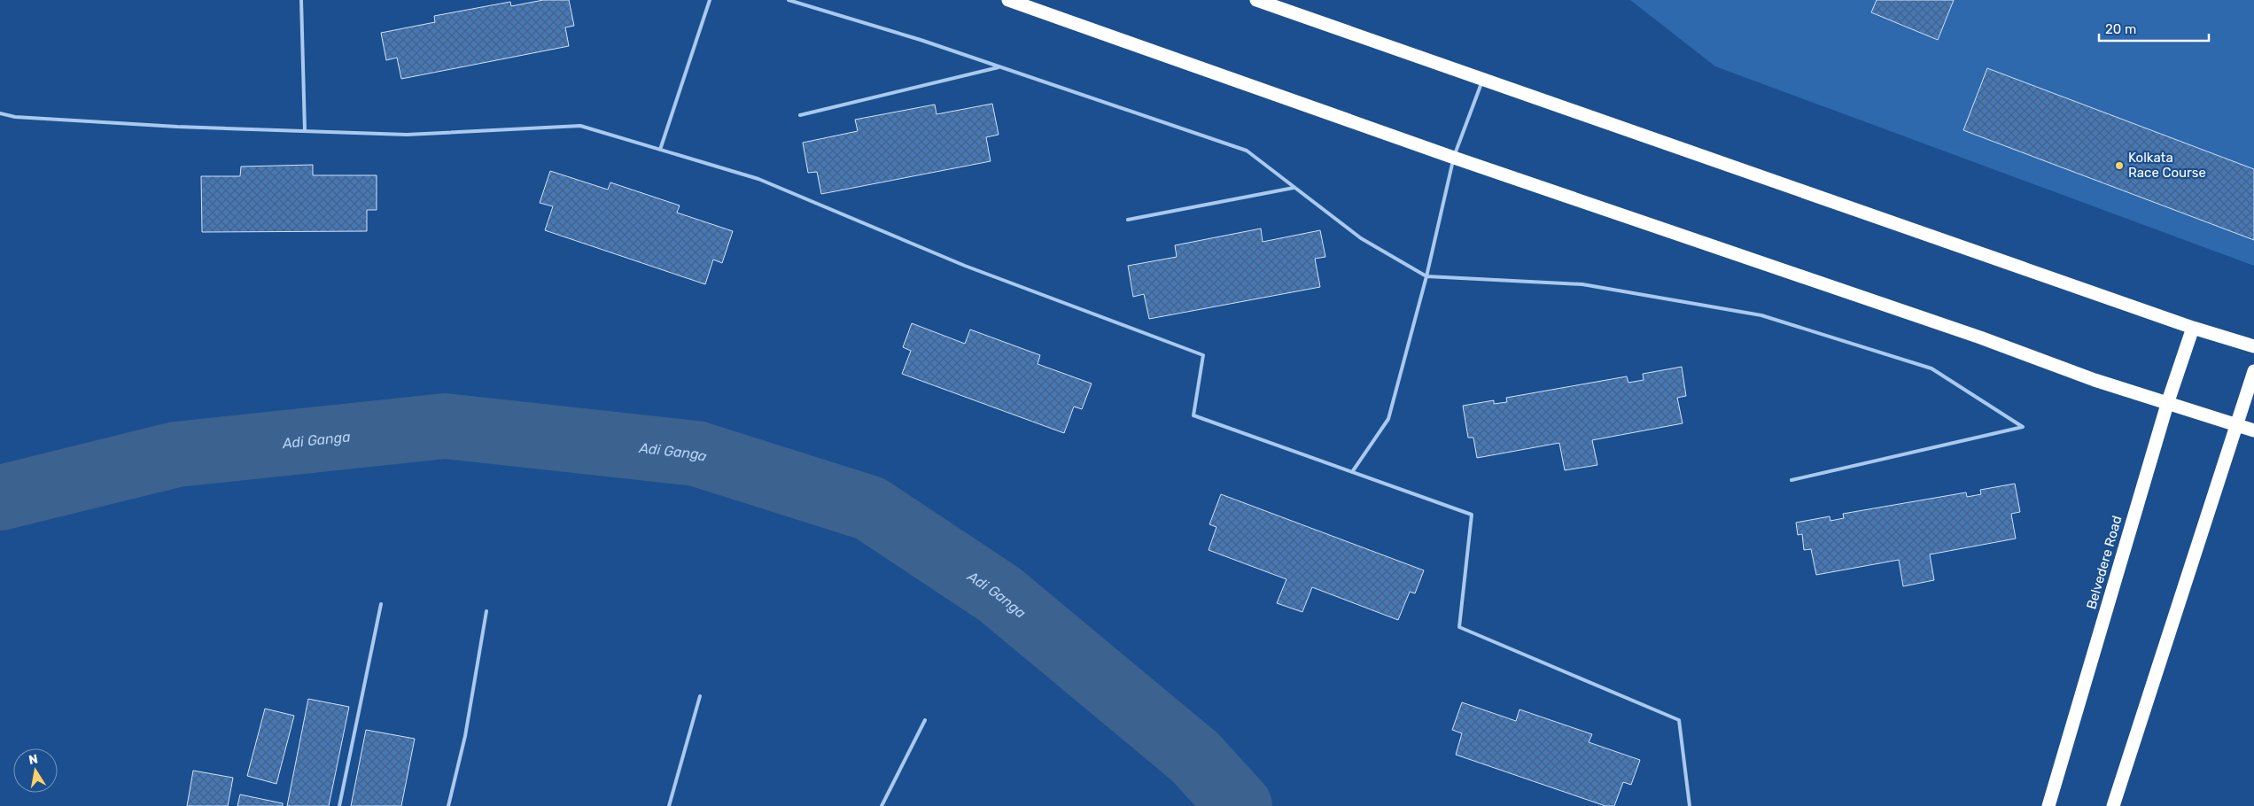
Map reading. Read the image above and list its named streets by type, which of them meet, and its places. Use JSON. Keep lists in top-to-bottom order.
{
  "streets": {
    "highway": ["Belvedere Road"]
  },
  "water": ["Adi Ganga"],
  "places": ["Kolkata Race Course"],
  "scale_bar": "20 m",
  "north": "top"
}
